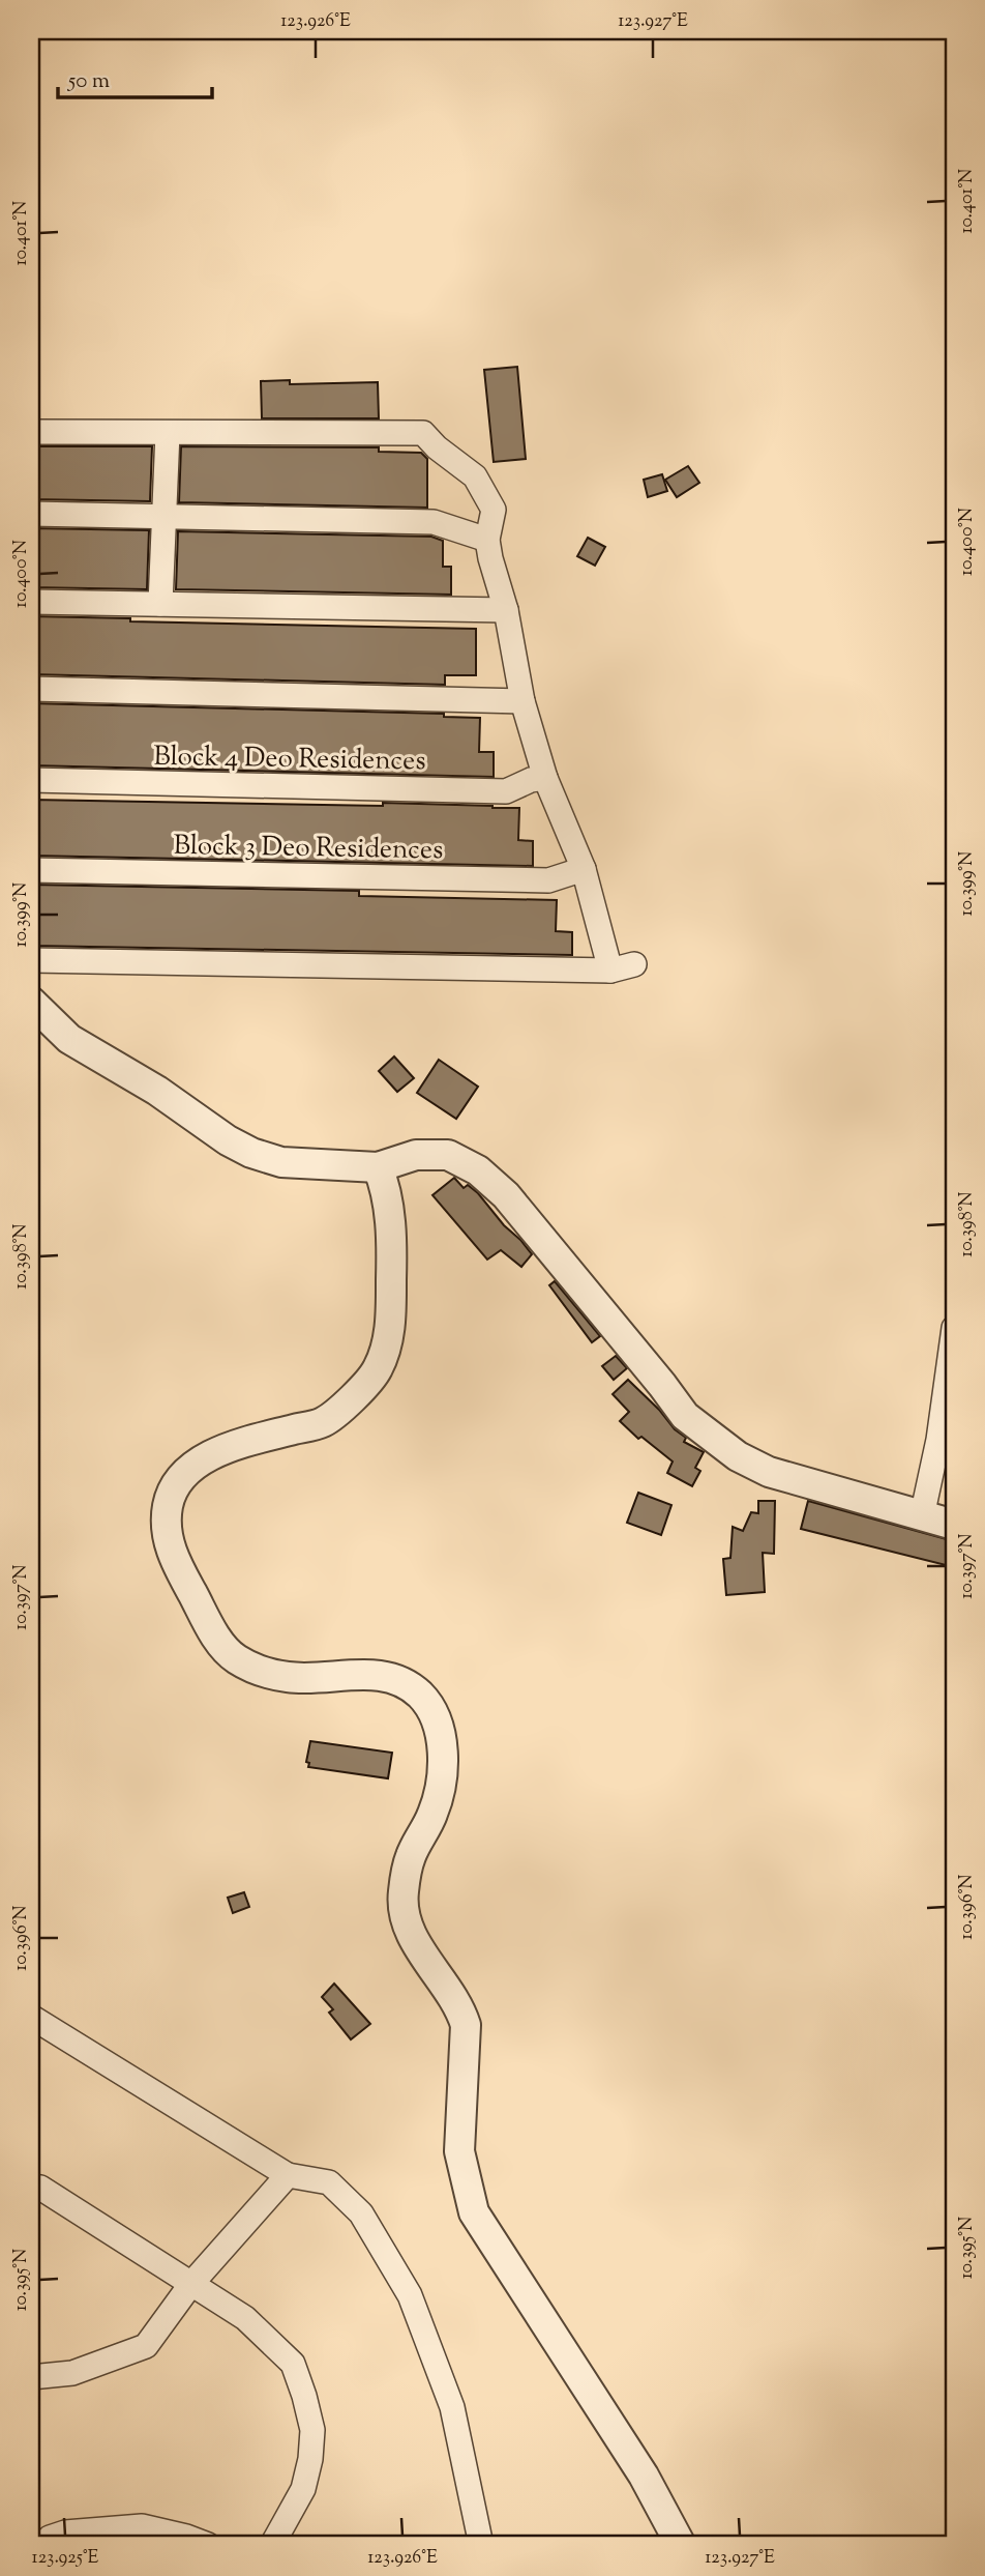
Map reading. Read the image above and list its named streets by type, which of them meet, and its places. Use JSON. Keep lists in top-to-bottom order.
{
  "streets": {
    "street": ["Block 4 Deo Residences", "Block 3 Deo Residences"]
  },
  "scale_bar": "50 m",
  "coordinates": [
    "123.926°E",
    "123.927°E",
    "10.401°N",
    "10.400°N",
    "10.399°N",
    "10.398°N",
    "10.397°N",
    "10.396°N",
    "10.395°N",
    "123.925°E"
  ]
}
